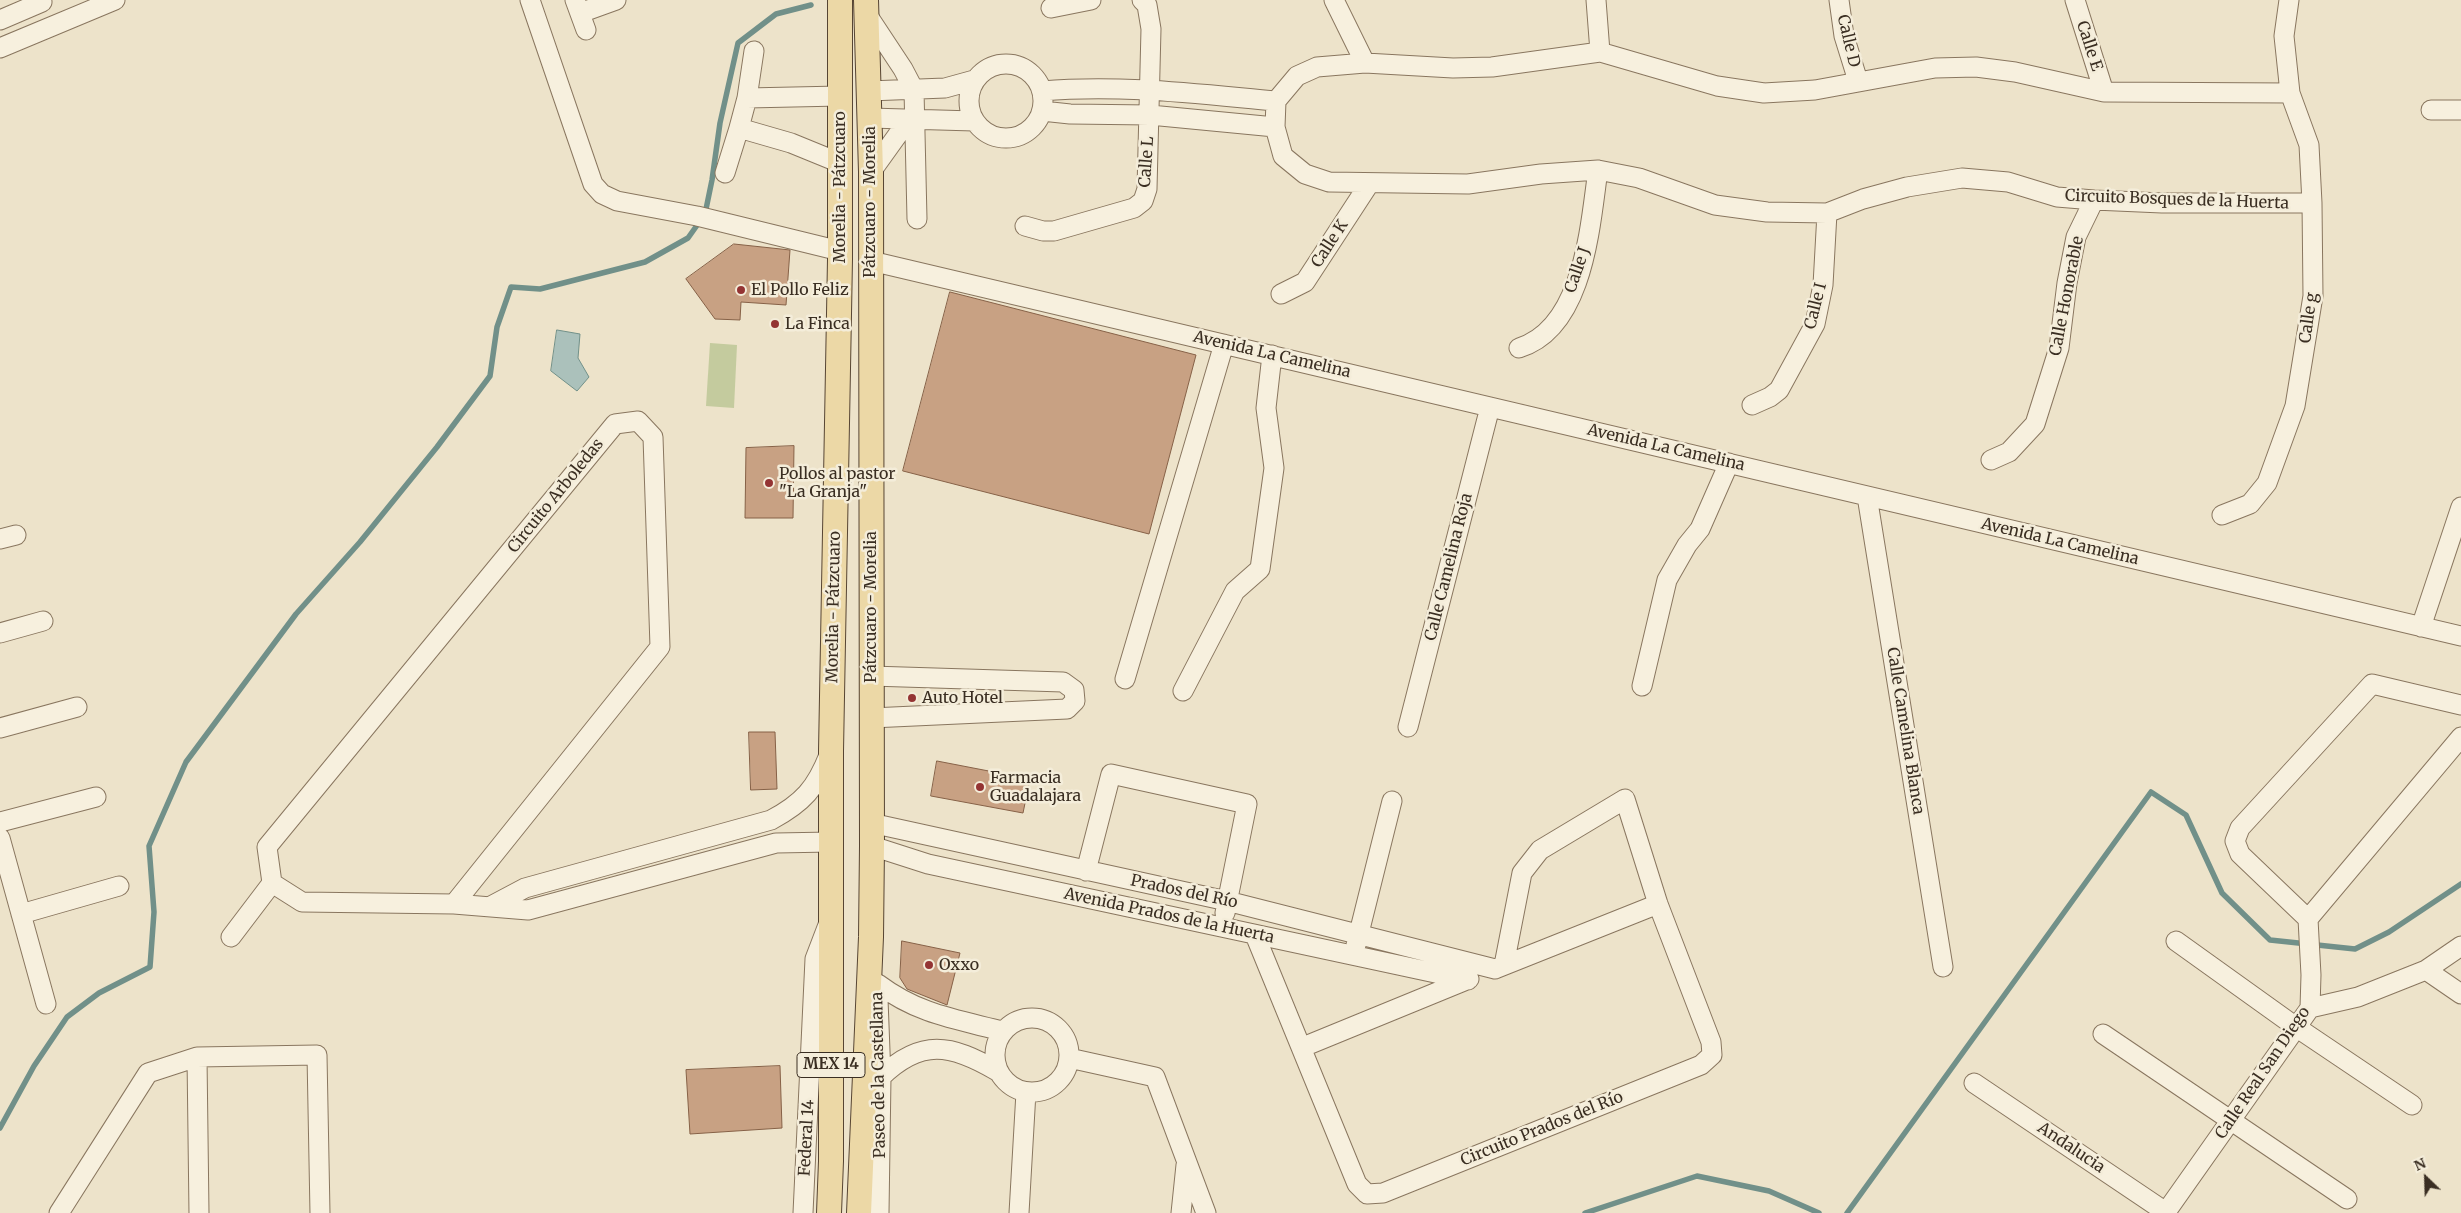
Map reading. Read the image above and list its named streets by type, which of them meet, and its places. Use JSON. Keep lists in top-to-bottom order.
{
  "streets": {
    "main road": ["Morelia - Pátzcuaro", "Pátzcuaro - Morelia", "MEX 14"],
    "street": [
      "Calle D",
      "Calle E",
      "Calle L",
      "Circuito Bosques de la Huerta",
      "Calle K",
      "Calle J",
      "Calle Honorable",
      "Calle I",
      "Calle g",
      "Avenida La Camelina",
      "Circuito Arboledas",
      "Calle Camelina Roja",
      "Calle Camelina Blanca",
      "Prados del Río",
      "Avenida Prados de la Huerta",
      "Calle Real San Diego",
      "Paseo de la Castellana",
      "Circuito Prados del Río",
      "Federal 14",
      "Andalucia"
    ]
  },
  "crossings": [
    ["Morelia - Pátzcuaro", "Federal 14"],
    ["Circuito Bosques de la Huerta", "Calle K"],
    ["Circuito Bosques de la Huerta", "Calle J"],
    ["Circuito Bosques de la Huerta", "Calle Honorable"],
    ["Circuito Bosques de la Huerta", "Calle I"],
    ["Circuito Bosques de la Huerta", "Calle g"],
    ["Pátzcuaro - Morelia", "Avenida La Camelina"],
    ["Pátzcuaro - Morelia", "Prados del Río"],
    ["Pátzcuaro - Morelia", "Avenida Prados de la Huerta"],
    ["Pátzcuaro - Morelia", "Paseo de la Castellana"],
    ["Avenida La Camelina", "Calle Camelina Roja"],
    ["Avenida La Camelina", "Calle Camelina Blanca"],
    ["Prados del Río", "Avenida Prados de la Huerta"],
    ["Prados del Río", "Circuito Prados del Río"],
    ["Avenida Prados de la Huerta", "Circuito Prados del Río"],
    ["Calle Real San Diego", "Andalucia"]
  ],
  "places": [
    "El Pollo Feliz",
    "La Finca",
    "Pollos al pastor \"La Granja\"",
    "Auto Hotel",
    "Farmacia Guadalajara",
    "Oxxo"
  ],
  "north": "top left"
}
